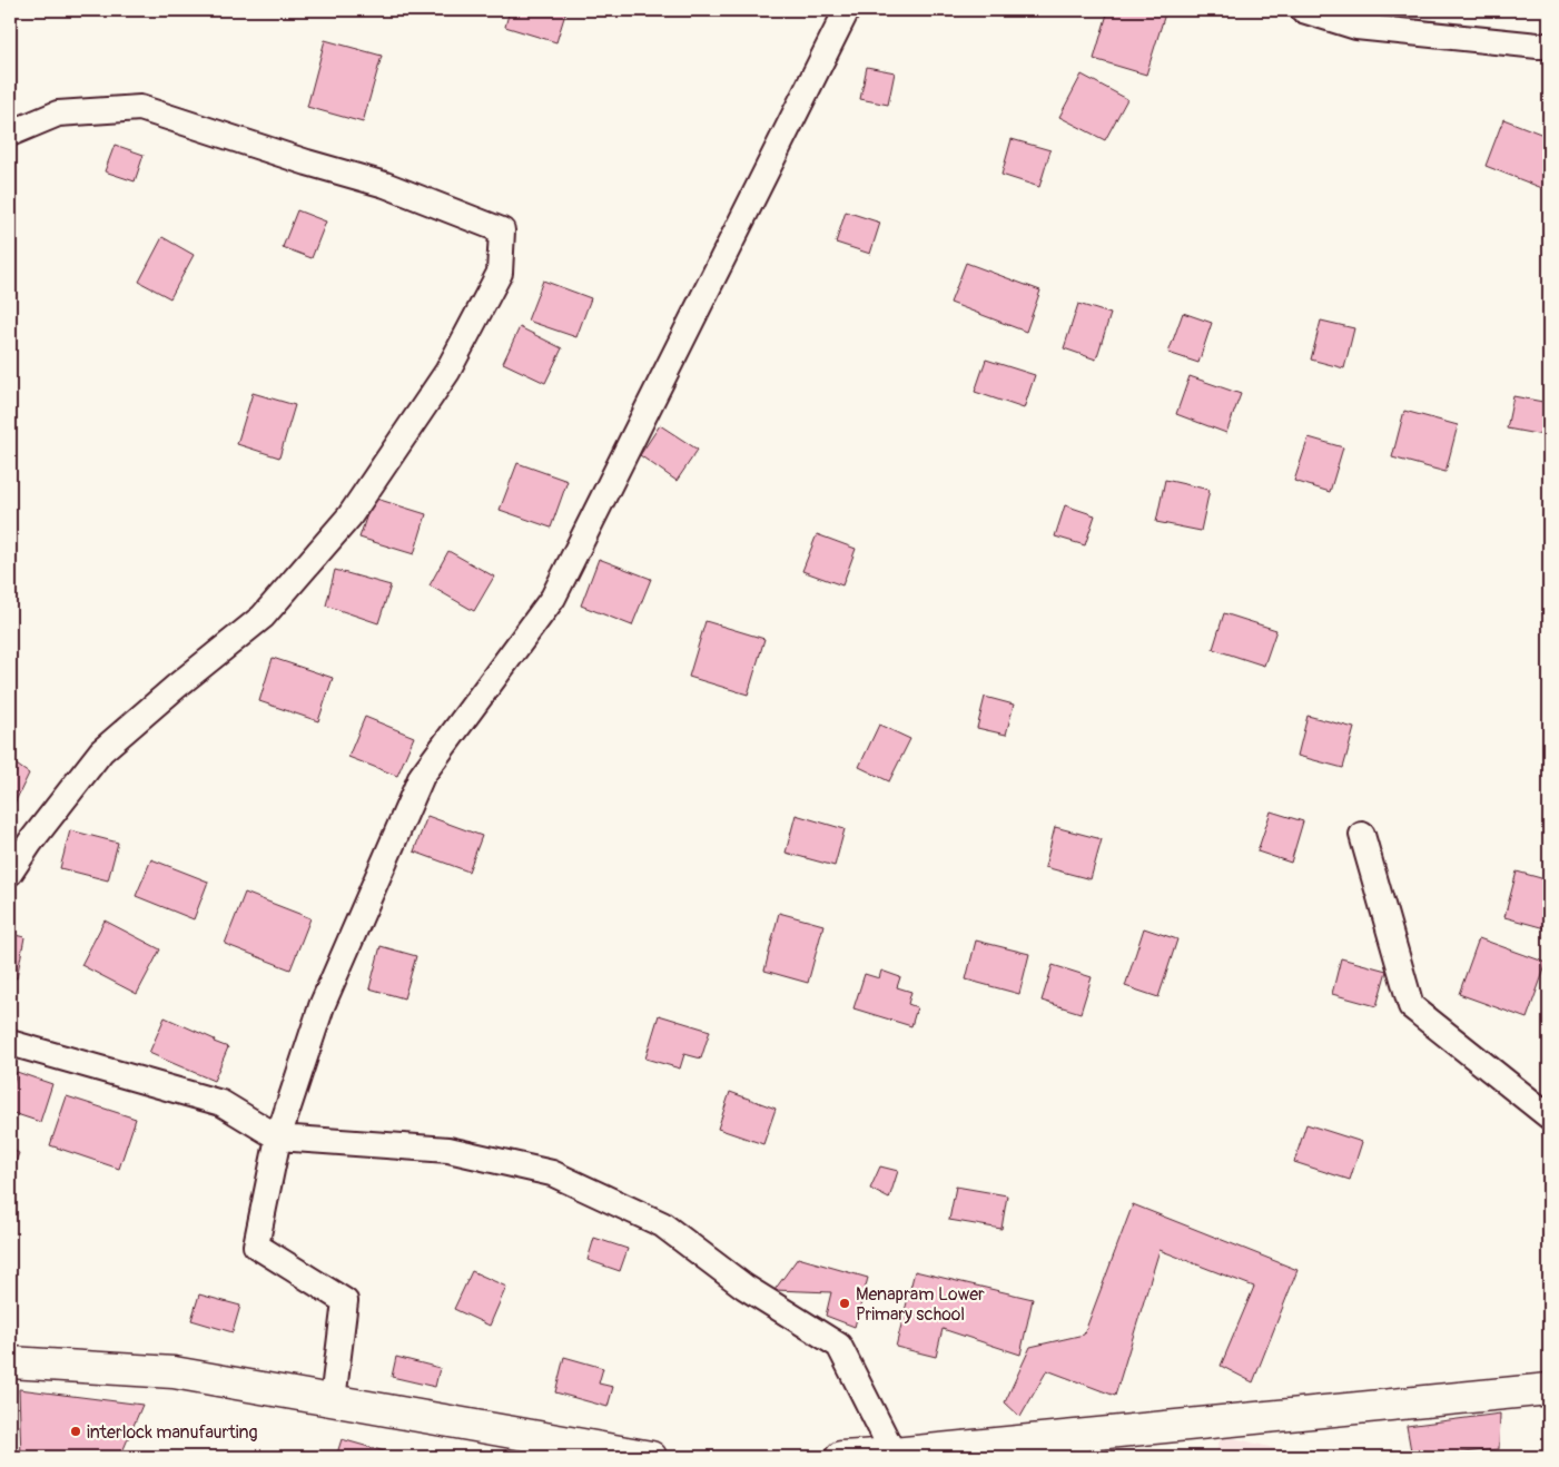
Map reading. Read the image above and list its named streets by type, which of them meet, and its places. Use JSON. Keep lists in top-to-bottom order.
{
  "places": ["Menapram Lower Primary school", "interlock manufaurting"]
}
